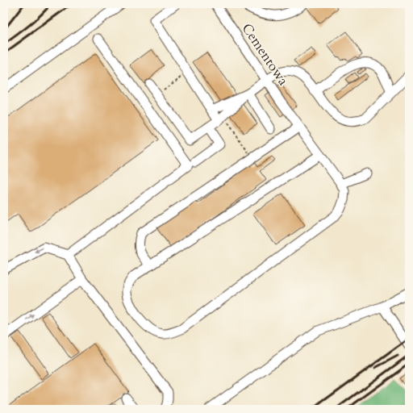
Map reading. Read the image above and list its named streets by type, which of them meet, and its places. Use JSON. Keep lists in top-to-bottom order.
{
  "streets": {
    "lane": ["Cementowa"]
  }
}
